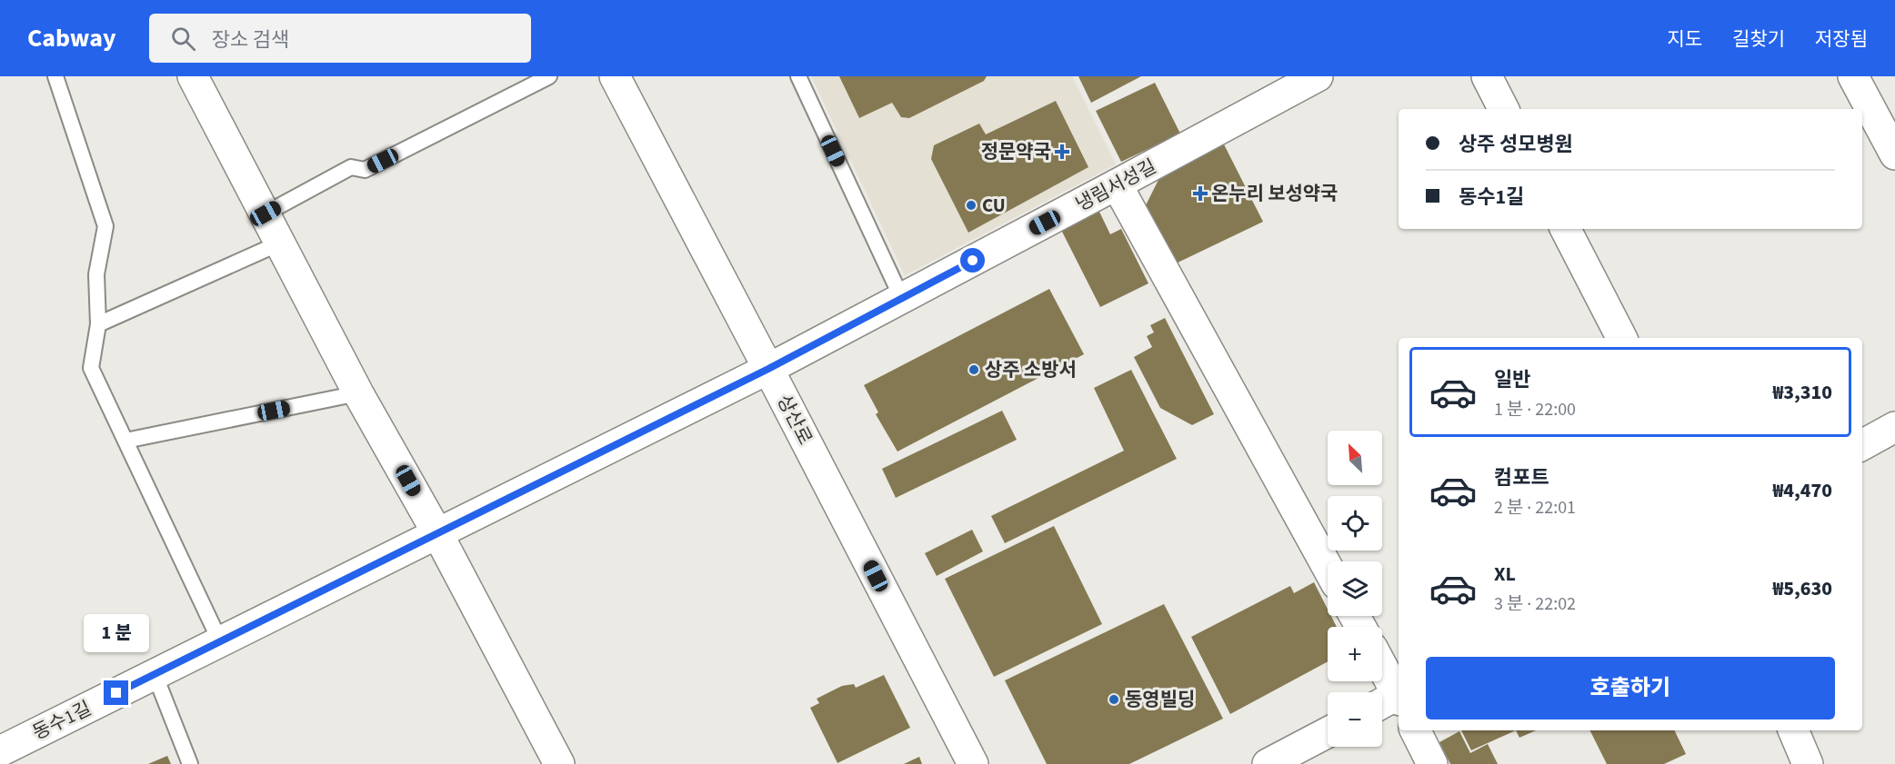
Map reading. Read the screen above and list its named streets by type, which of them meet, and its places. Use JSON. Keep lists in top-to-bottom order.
{
  "streets": {
    "street": ["냉림서성길", "상산로", "동수1길"]
  },
  "crossings": [
    ["냉림서성길", "상산로"],
    ["냉림서성길", "동수1길"],
    ["상산로", "동수1길"]
  ],
  "places": {
    "health": ["정문약국", "온누리 보성약국"],
    "other": ["CU", "상주 소방서", "동영빌딩"]
  },
  "north": "top left",
  "page": {
    "header": "Cabway",
    "search": "장소 검색",
    "nav": ["지도", "길찾기", "저장됨"],
    "banner": ["상주 성모병원", "동수1길"],
    "list": [
      {
        "name": "일반",
        "note": "1 분 · 22:00",
        "value": "₩3,310"
      },
      {
        "name": "컴포트",
        "note": "2 분 · 22:01",
        "value": "₩4,470"
      },
      {
        "name": "XL",
        "note": "3 분 · 22:02",
        "value": "₩5,630"
      }
    ],
    "map_buttons": ["+", "−"],
    "bubble": "1 분",
    "buttons": "호출하기"
  }
}
